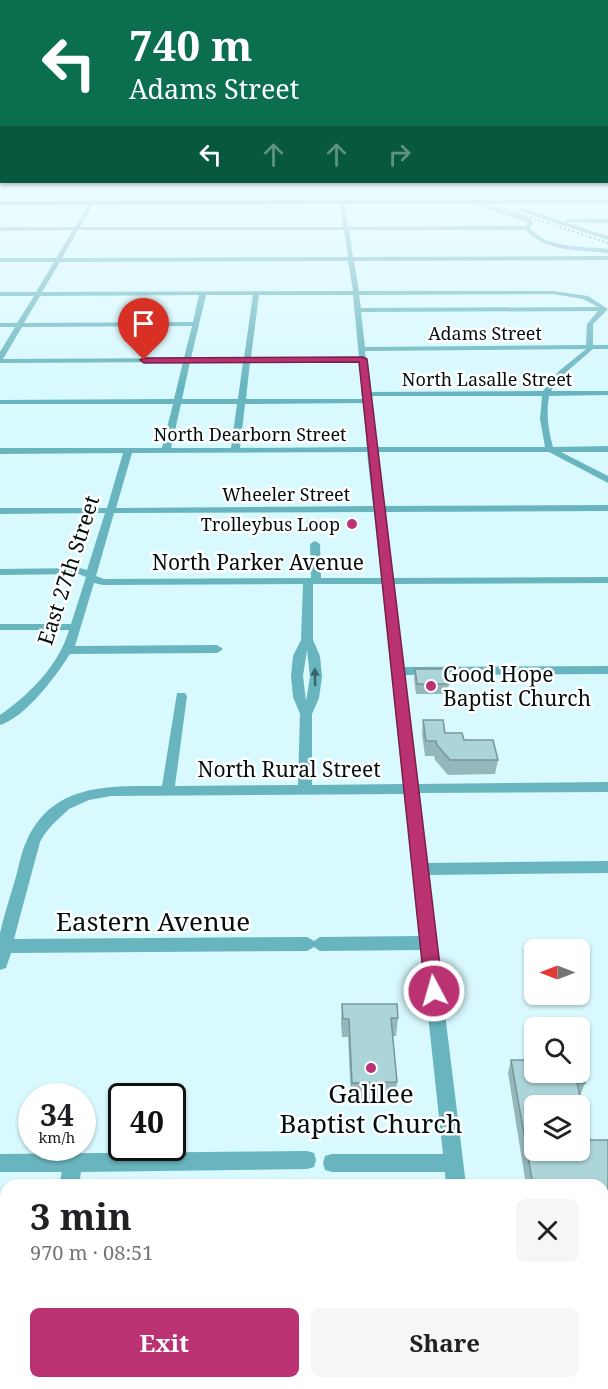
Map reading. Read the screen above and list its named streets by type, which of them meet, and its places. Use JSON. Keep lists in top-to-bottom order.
{
  "streets": {
    "street": [
      "Adams Street",
      "North Lasalle Street",
      "North Dearborn Street",
      "Wheeler Street",
      "North Parker Avenue",
      "East 27th Street",
      "North Rural Street",
      "Eastern Avenue"
    ]
  },
  "crossings": [
    ["North Dearborn Street", "East 27th Street"],
    ["Wheeler Street", "East 27th Street"],
    ["North Parker Avenue", "East 27th Street"],
    ["North Rural Street", "Eastern Avenue"]
  ],
  "places": ["Trolleybus Loop", "Good Hope Baptist Church", "Galilee Baptist Church"],
  "north": "left",
  "page": {
    "turn": ["740 m", "Adams Street"],
    "speed": "34 km/h",
    "limit": "40",
    "heading": ["3 min", "970 m · 08:51"],
    "buttons": ["Exit", "Share"]
  }
}
